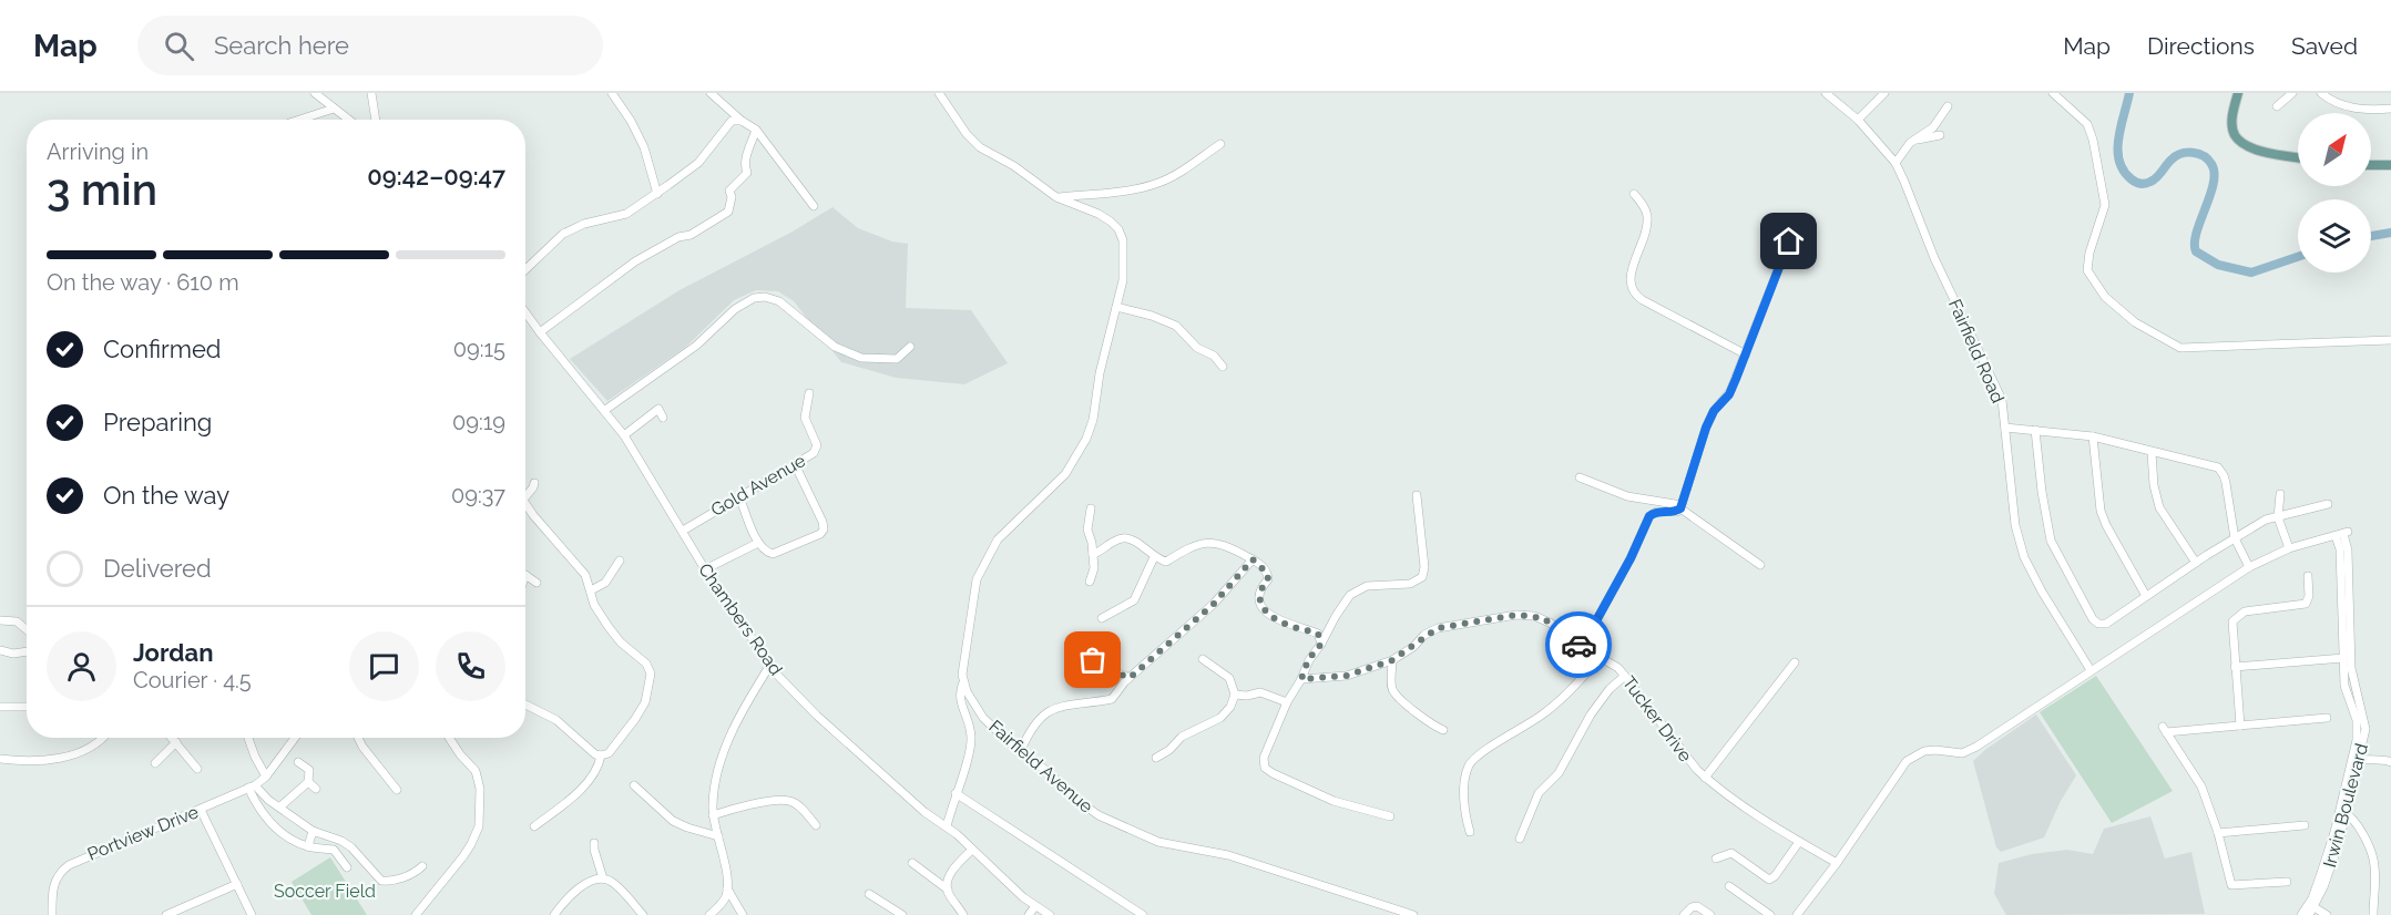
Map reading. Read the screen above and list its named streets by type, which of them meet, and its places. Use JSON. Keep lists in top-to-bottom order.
{
  "streets": {
    "street": [
      "Fairfield Road",
      "Gold Avenue",
      "Chambers Road",
      "Tucker Drive",
      "Fairfield Avenue",
      "Irwin Boulevard",
      "Portview Drive"
    ]
  },
  "crossings": [
    ["Gold Avenue", "Chambers Road"]
  ],
  "parks": ["Soccer Field"],
  "north": "top right",
  "page": {
    "header": "Map",
    "search": "Search here",
    "nav": ["Map", "Directions", "Saved"],
    "heading": ["3 min", "Arriving in", "09:42–09:47"],
    "panel": ["Jordan", "Courier · 4.5"],
    "bar": "On the way · 610 m",
    "list": [
      ["Confirmed", "09:15"],
      ["Preparing", "09:19"],
      ["On the way", "09:37"],
      "Delivered"
    ]
  }
}
